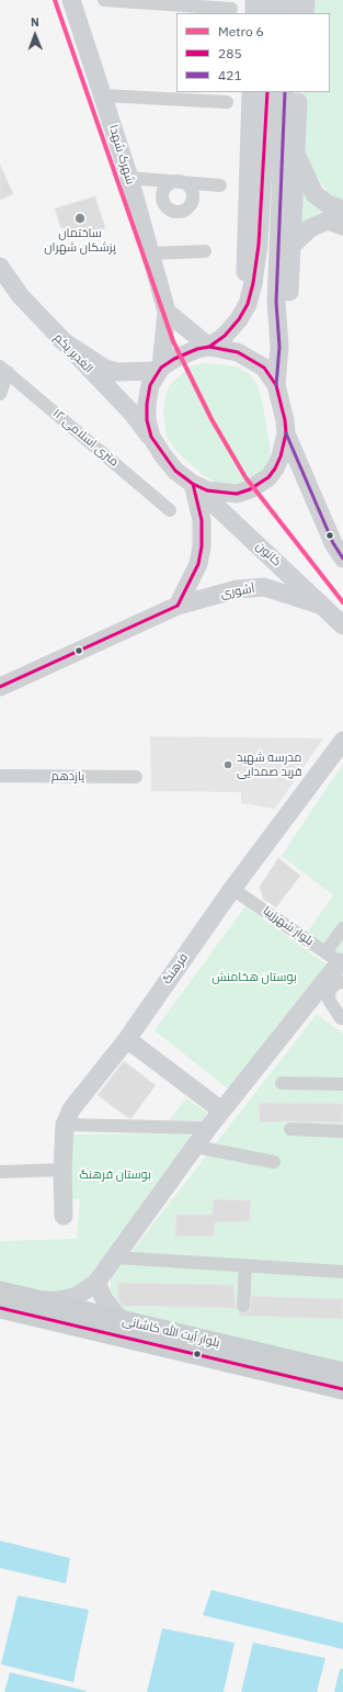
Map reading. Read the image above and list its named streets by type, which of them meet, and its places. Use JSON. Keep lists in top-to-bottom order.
{
  "streets": {
    "main road": ["بلوار آیت الله کاشانی"],
    "street": [
      "شهرک شهدا",
      "الغدیر یکم",
      "۱۲ متری اسلامی",
      "کانون",
      "آشوری",
      "یازدهم",
      "بلوار شهرزیبا",
      "فرهنگ"
    ]
  },
  "crossings": [
    ["الغدیر یکم", "کانون"],
    ["کانون", "آشوری"],
    ["بلوار شهرزیبا", "فرهنگ"]
  ],
  "parks": ["بوستان هخامنش", "بوستان فرهنگ"],
  "places": ["ساختمان پزشکان شهران", "مدرسه شهید فرید صمدایی"],
  "lines": ["metro line 6", "transit line 285", "transit line 421"],
  "legend": ["Metro 6", "285", "421"],
  "north": "top"
}
